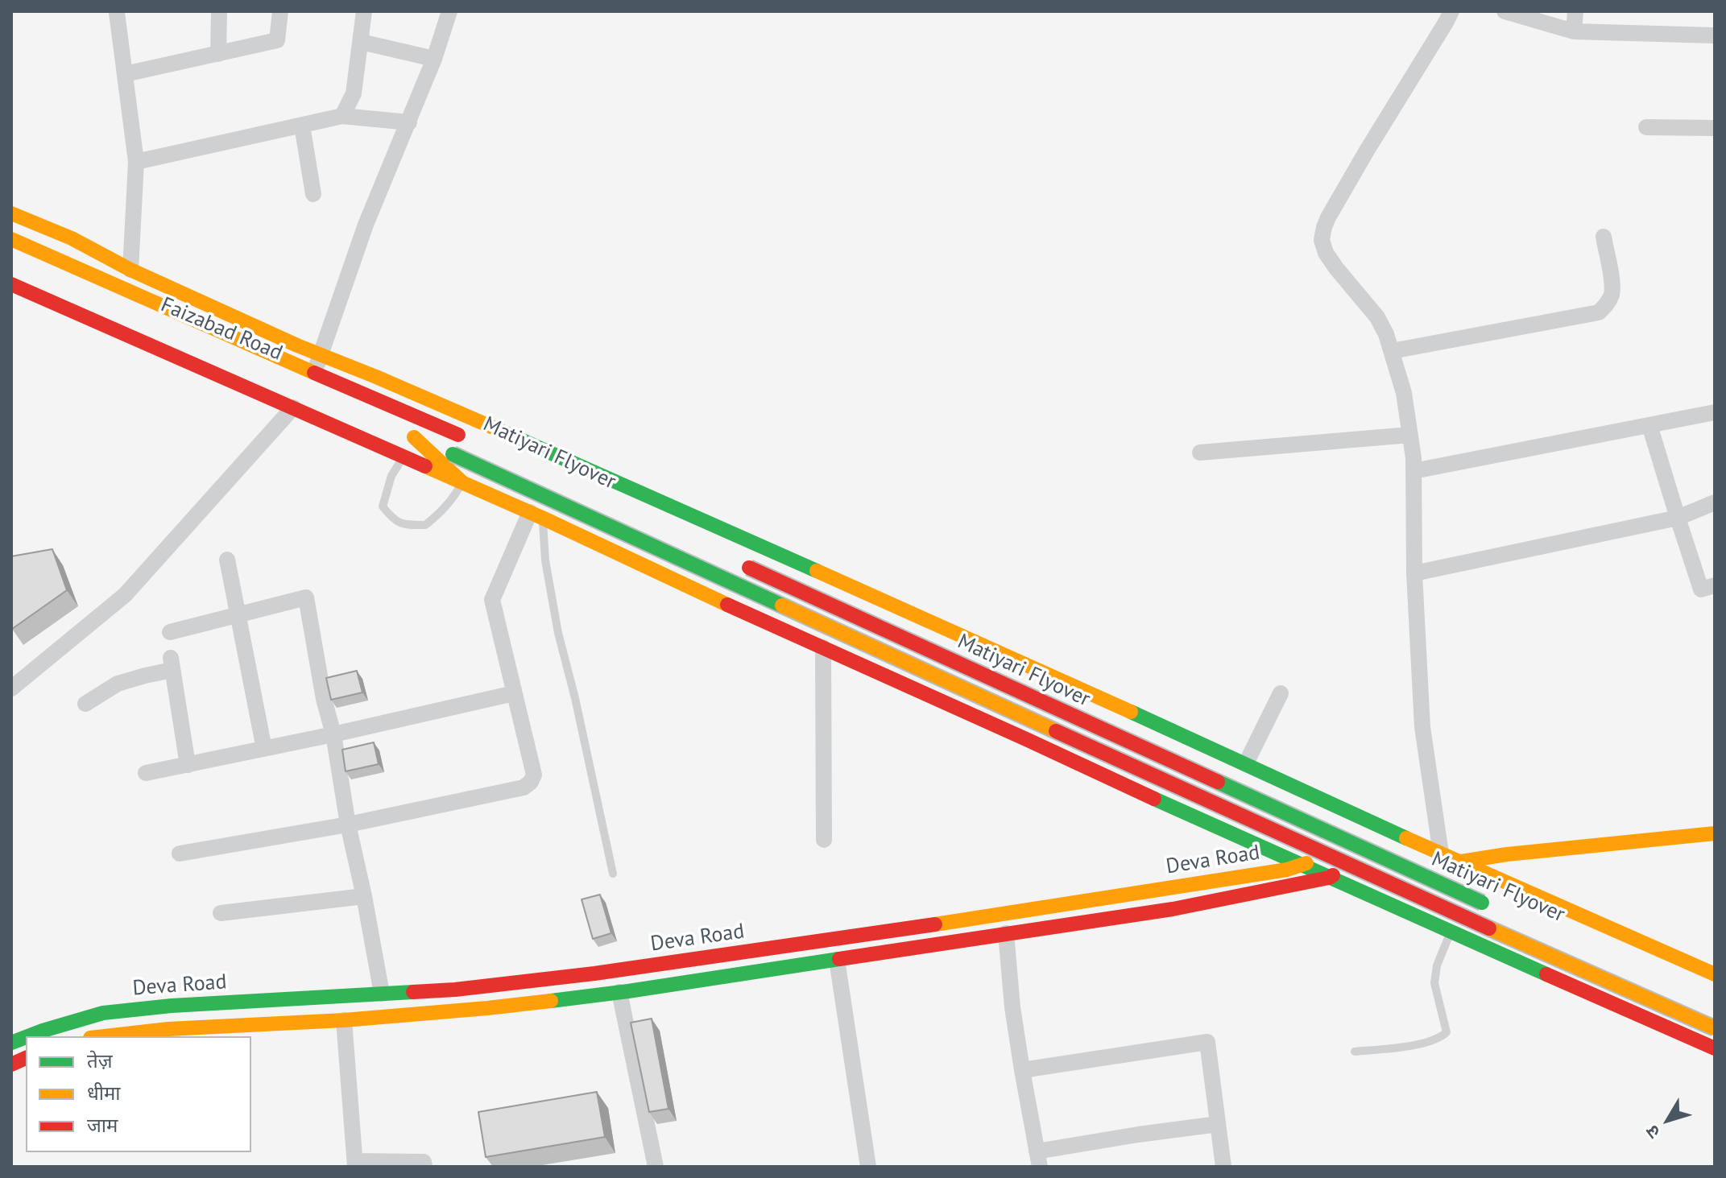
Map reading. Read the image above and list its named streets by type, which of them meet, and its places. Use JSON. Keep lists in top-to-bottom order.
{
  "streets": {
    "main road": ["Faizabad Road", "Matiyari Flyover", "Deva Road"]
  },
  "crossings": [
    ["Faizabad Road", "Matiyari Flyover"]
  ],
  "legend": ["तेज़", "धीमा", "जाम"],
  "north": "bottom left"
}
